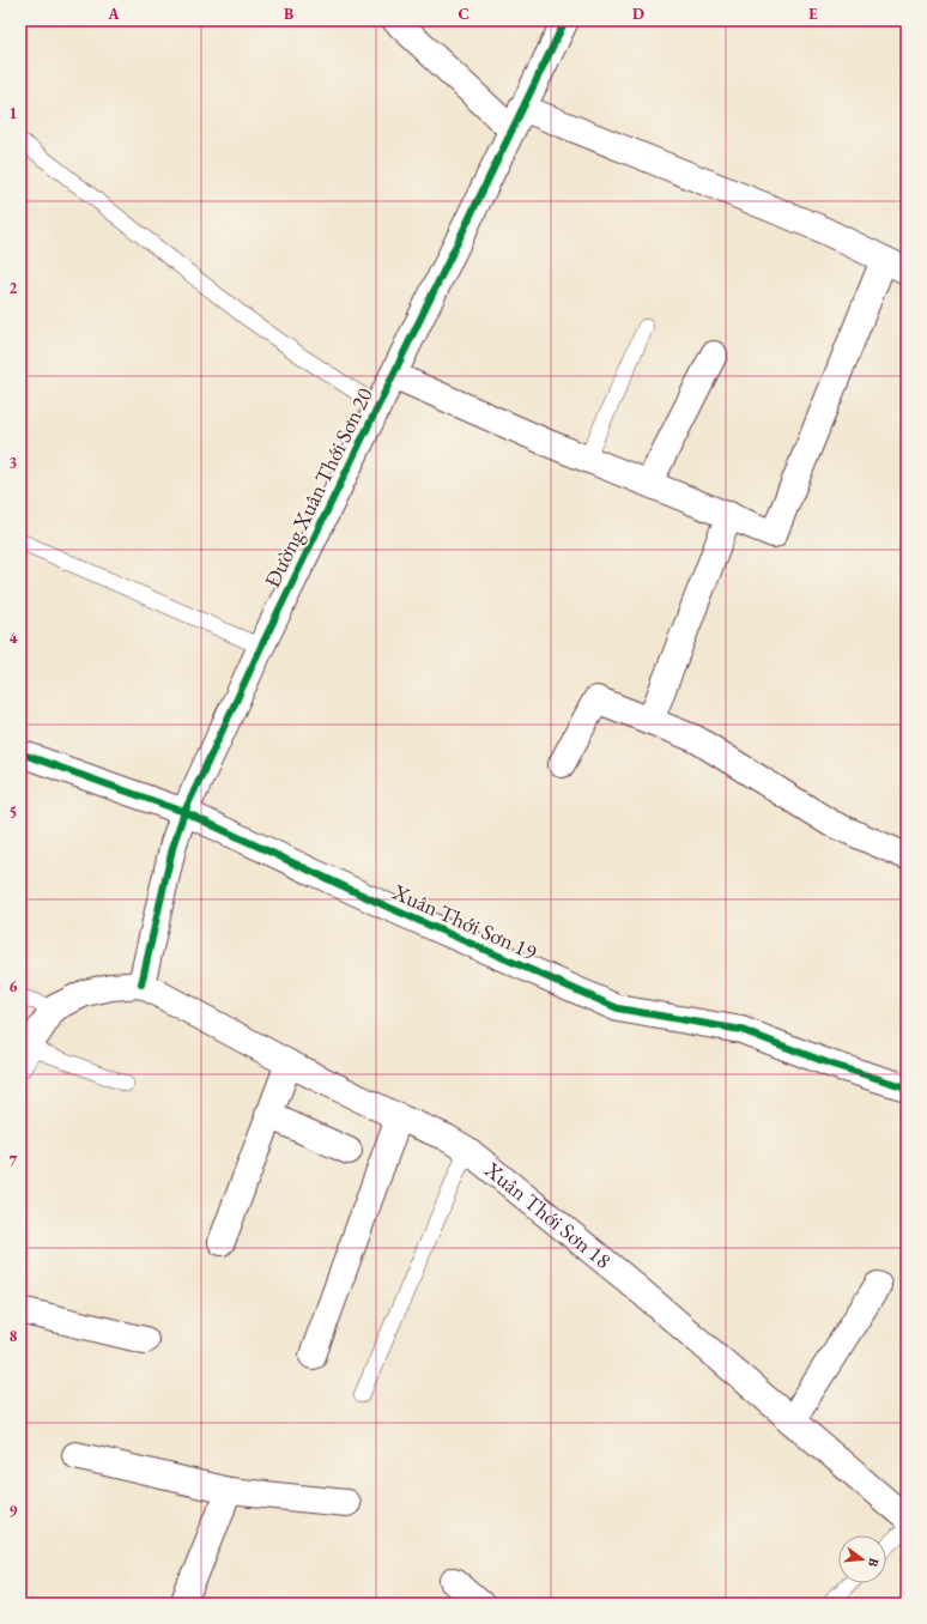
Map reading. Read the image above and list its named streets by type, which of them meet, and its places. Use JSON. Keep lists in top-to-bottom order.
{
  "streets": {
    "street": ["Đường Xuân Thới Sơn 20", "Xuân Thới Sơn 19", "Xuân Thới Sơn 18"]
  },
  "crossings": [
    ["Đường Xuân Thới Sơn 20", "Xuân Thới Sơn 19"],
    ["Đường Xuân Thới Sơn 20", "Xuân Thới Sơn 18"]
  ],
  "north": "right",
  "grid": {
    "columns": [
      "A",
      "B",
      "C",
      "D",
      "E"
    ],
    "rows": [
      "1",
      "2",
      "3",
      "4",
      "5",
      "6",
      "7",
      "8",
      "9"
    ]
  }
}
